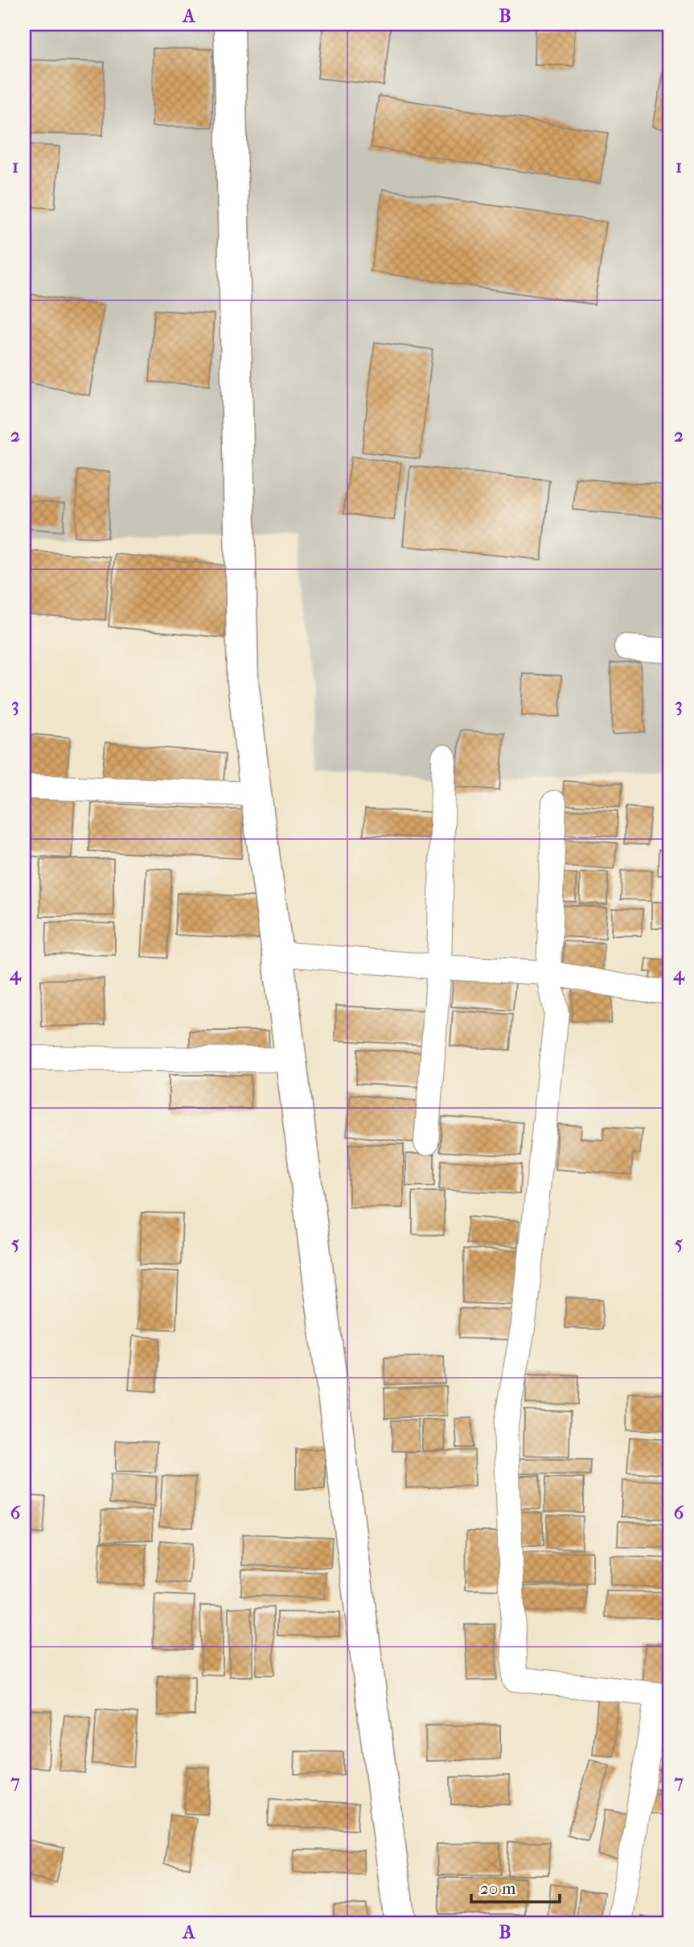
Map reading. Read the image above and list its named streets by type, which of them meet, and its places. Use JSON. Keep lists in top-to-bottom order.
{
  "scale_bar": "20 m",
  "grid": {
    "columns": ["A", "B"],
    "rows": [
      "1",
      "2",
      "3",
      "4",
      "5",
      "6",
      "7"
    ]
  }
}
